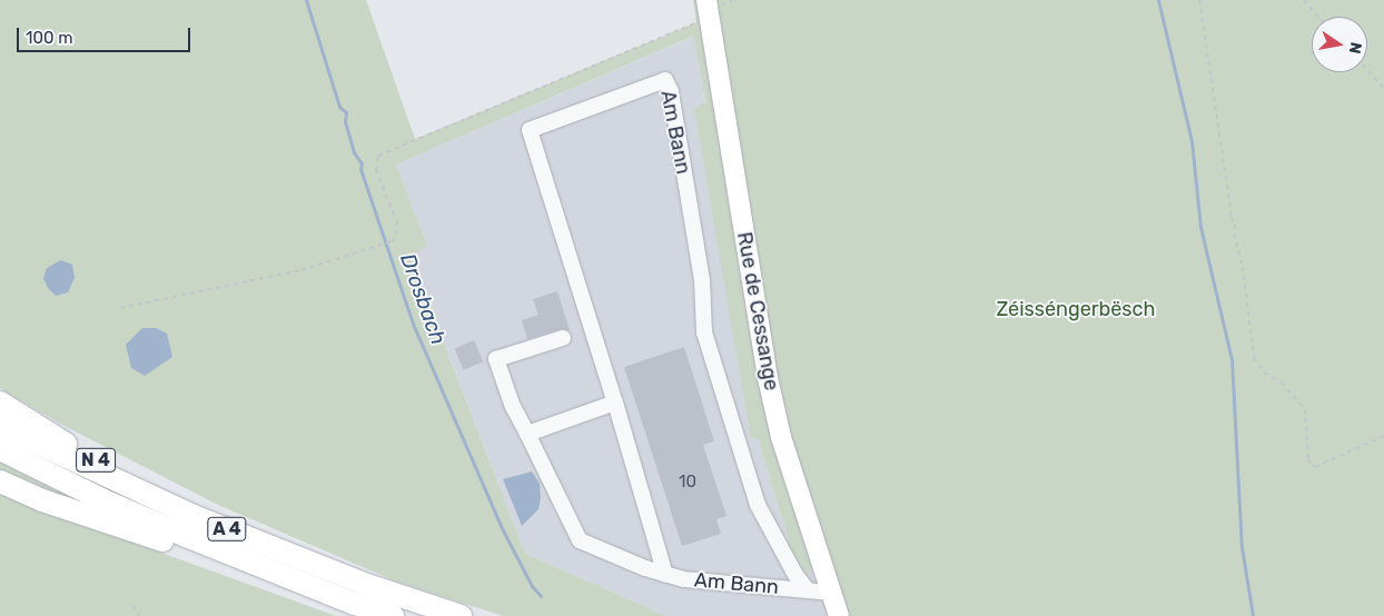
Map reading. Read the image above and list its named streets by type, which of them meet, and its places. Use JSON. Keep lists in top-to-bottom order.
{
  "streets": {
    "highway": ["N 4", "A 4"],
    "main road": ["Rue de Cessange"],
    "lane": ["Am Bann"]
  },
  "crossings": [
    ["Am Bann", "Rue de Cessange"],
    ["N 4", "A 4"]
  ],
  "water": ["Drosbach"],
  "parks": ["Zéisséngerbësch"],
  "house_numbers": ["10"],
  "scale_bar": "100 m",
  "north": "right"
}
